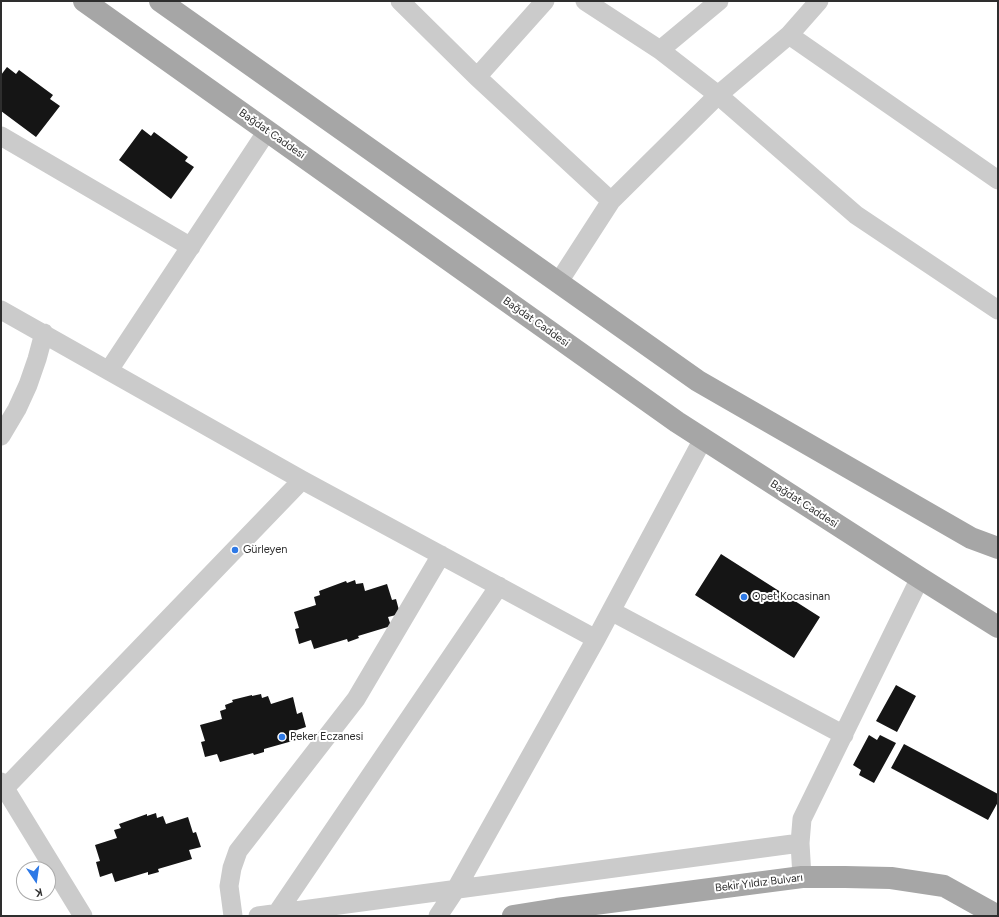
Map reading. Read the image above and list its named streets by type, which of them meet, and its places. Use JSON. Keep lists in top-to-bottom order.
{
  "streets": {
    "main road": ["Bağdat Caddesi", "Bekir Yıldız Bulvarı"]
  },
  "places": ["Gürleyen", "Opet Kocasinan", "Peker Eczanesi"],
  "north": "bottom"
}
